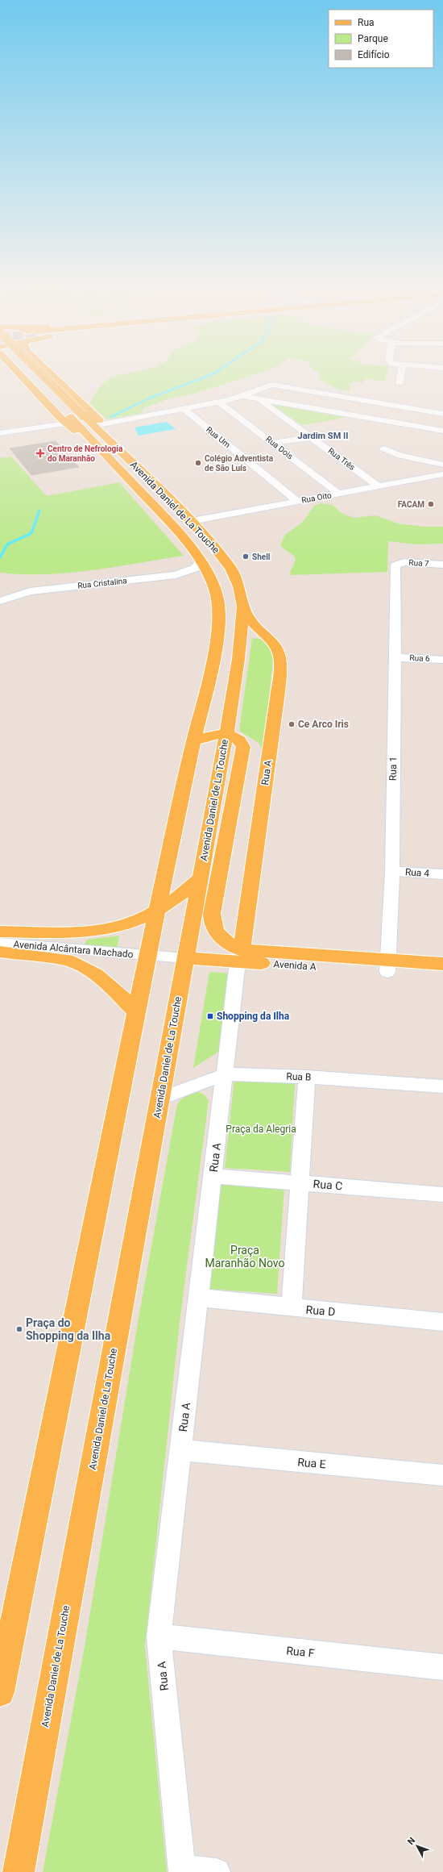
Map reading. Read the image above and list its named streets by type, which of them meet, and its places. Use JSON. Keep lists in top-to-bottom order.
{
  "streets": {
    "main road": ["Avenida Daniel de La Touche", "Rua A", "Avenida A"],
    "street": [
      "Rua Um",
      "Rua Dois",
      "Rua Três",
      "Rua Oito",
      "Rua 7",
      "Rua Cristalina",
      "Rua 6",
      "Rua 1",
      "Rua 4",
      "Avenida Alcântara Machado",
      "Rua B",
      "Rua C",
      "Rua D",
      "Rua E",
      "Rua F"
    ]
  },
  "crossings": [
    ["Rua Um", "Rua Oito"],
    ["Rua Dois", "Rua Oito"],
    ["Rua Três", "Rua Oito"],
    ["Rua Oito", "Avenida Daniel de La Touche"],
    ["Avenida Daniel de La Touche", "Rua Cristalina"],
    ["Avenida Daniel de La Touche", "Rua A"],
    ["Avenida Daniel de La Touche", "Avenida Alcântara Machado"],
    ["Avenida Daniel de La Touche", "Avenida A"],
    ["Avenida Daniel de La Touche", "Rua B"],
    ["Rua 7", "Rua 1"],
    ["Rua 6", "Rua 1"],
    ["Rua 1", "Rua 4"],
    ["Rua 1", "Avenida A"],
    ["Rua A", "Avenida A"],
    ["Rua A", "Rua B"],
    ["Rua A", "Rua C"],
    ["Rua A", "Rua D"],
    ["Rua A", "Rua E"],
    ["Rua A", "Rua F"],
    ["Avenida Alcântara Machado", "Avenida A"]
  ],
  "districts": ["Jardim SM II"],
  "parks": ["Praça da Alegria", "Praça Maranhão Novo"],
  "places": {
    "health": ["Centro de Nefrologia do Maranhão"],
    "other": [
      "Colégio Adventista de São Luís",
      "FACAM",
      "Shell",
      "Ce Arco Iris",
      "Praça do Shopping da Ilha"
    ],
    "transit": ["Shopping da Ilha"]
  },
  "legend": ["Rua", "Parque", "Edifício"],
  "north": "top left"
}
